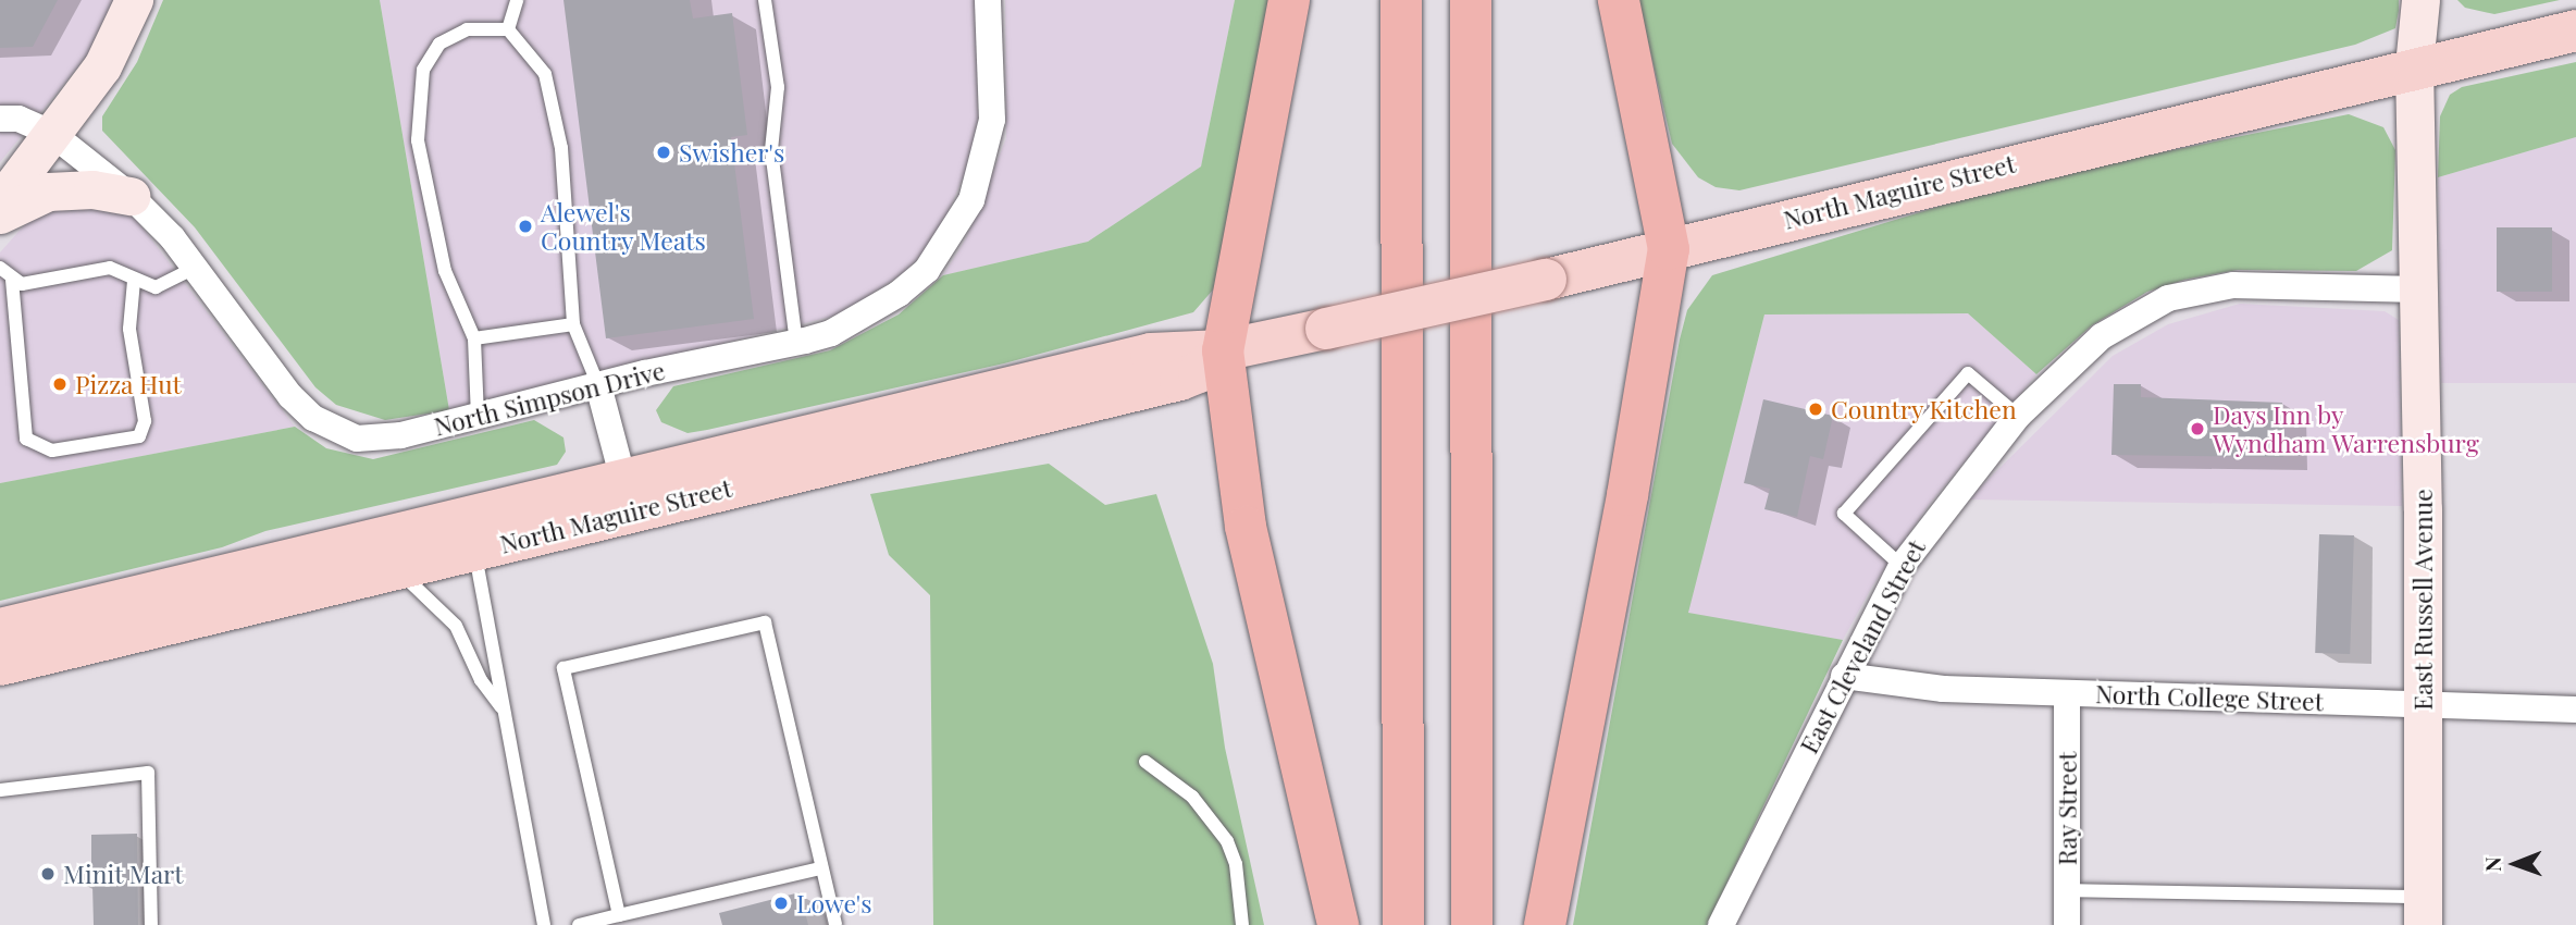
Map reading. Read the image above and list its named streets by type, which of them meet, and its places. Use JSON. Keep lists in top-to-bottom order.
{
  "streets": {
    "main road": ["North Maguire Street"],
    "street": [
      "North Simpson Drive",
      "East Russell Avenue",
      "East Cleveland Street",
      "North College Street",
      "Ray Street"
    ]
  },
  "crossings": [
    ["North Maguire Street", "East Russell Avenue"],
    ["East Russell Avenue", "East Cleveland Street"],
    ["East Russell Avenue", "North College Street"],
    ["East Cleveland Street", "North College Street"],
    ["North College Street", "Ray Street"]
  ],
  "places": [
    "Swisher's",
    "Alewel's Country Meats",
    "Pizza Hut",
    "Country Kitchen",
    "Days Inn by Wyndham Warrensburg",
    "Minit Mart",
    "Lowe's"
  ],
  "north": "left"
}
